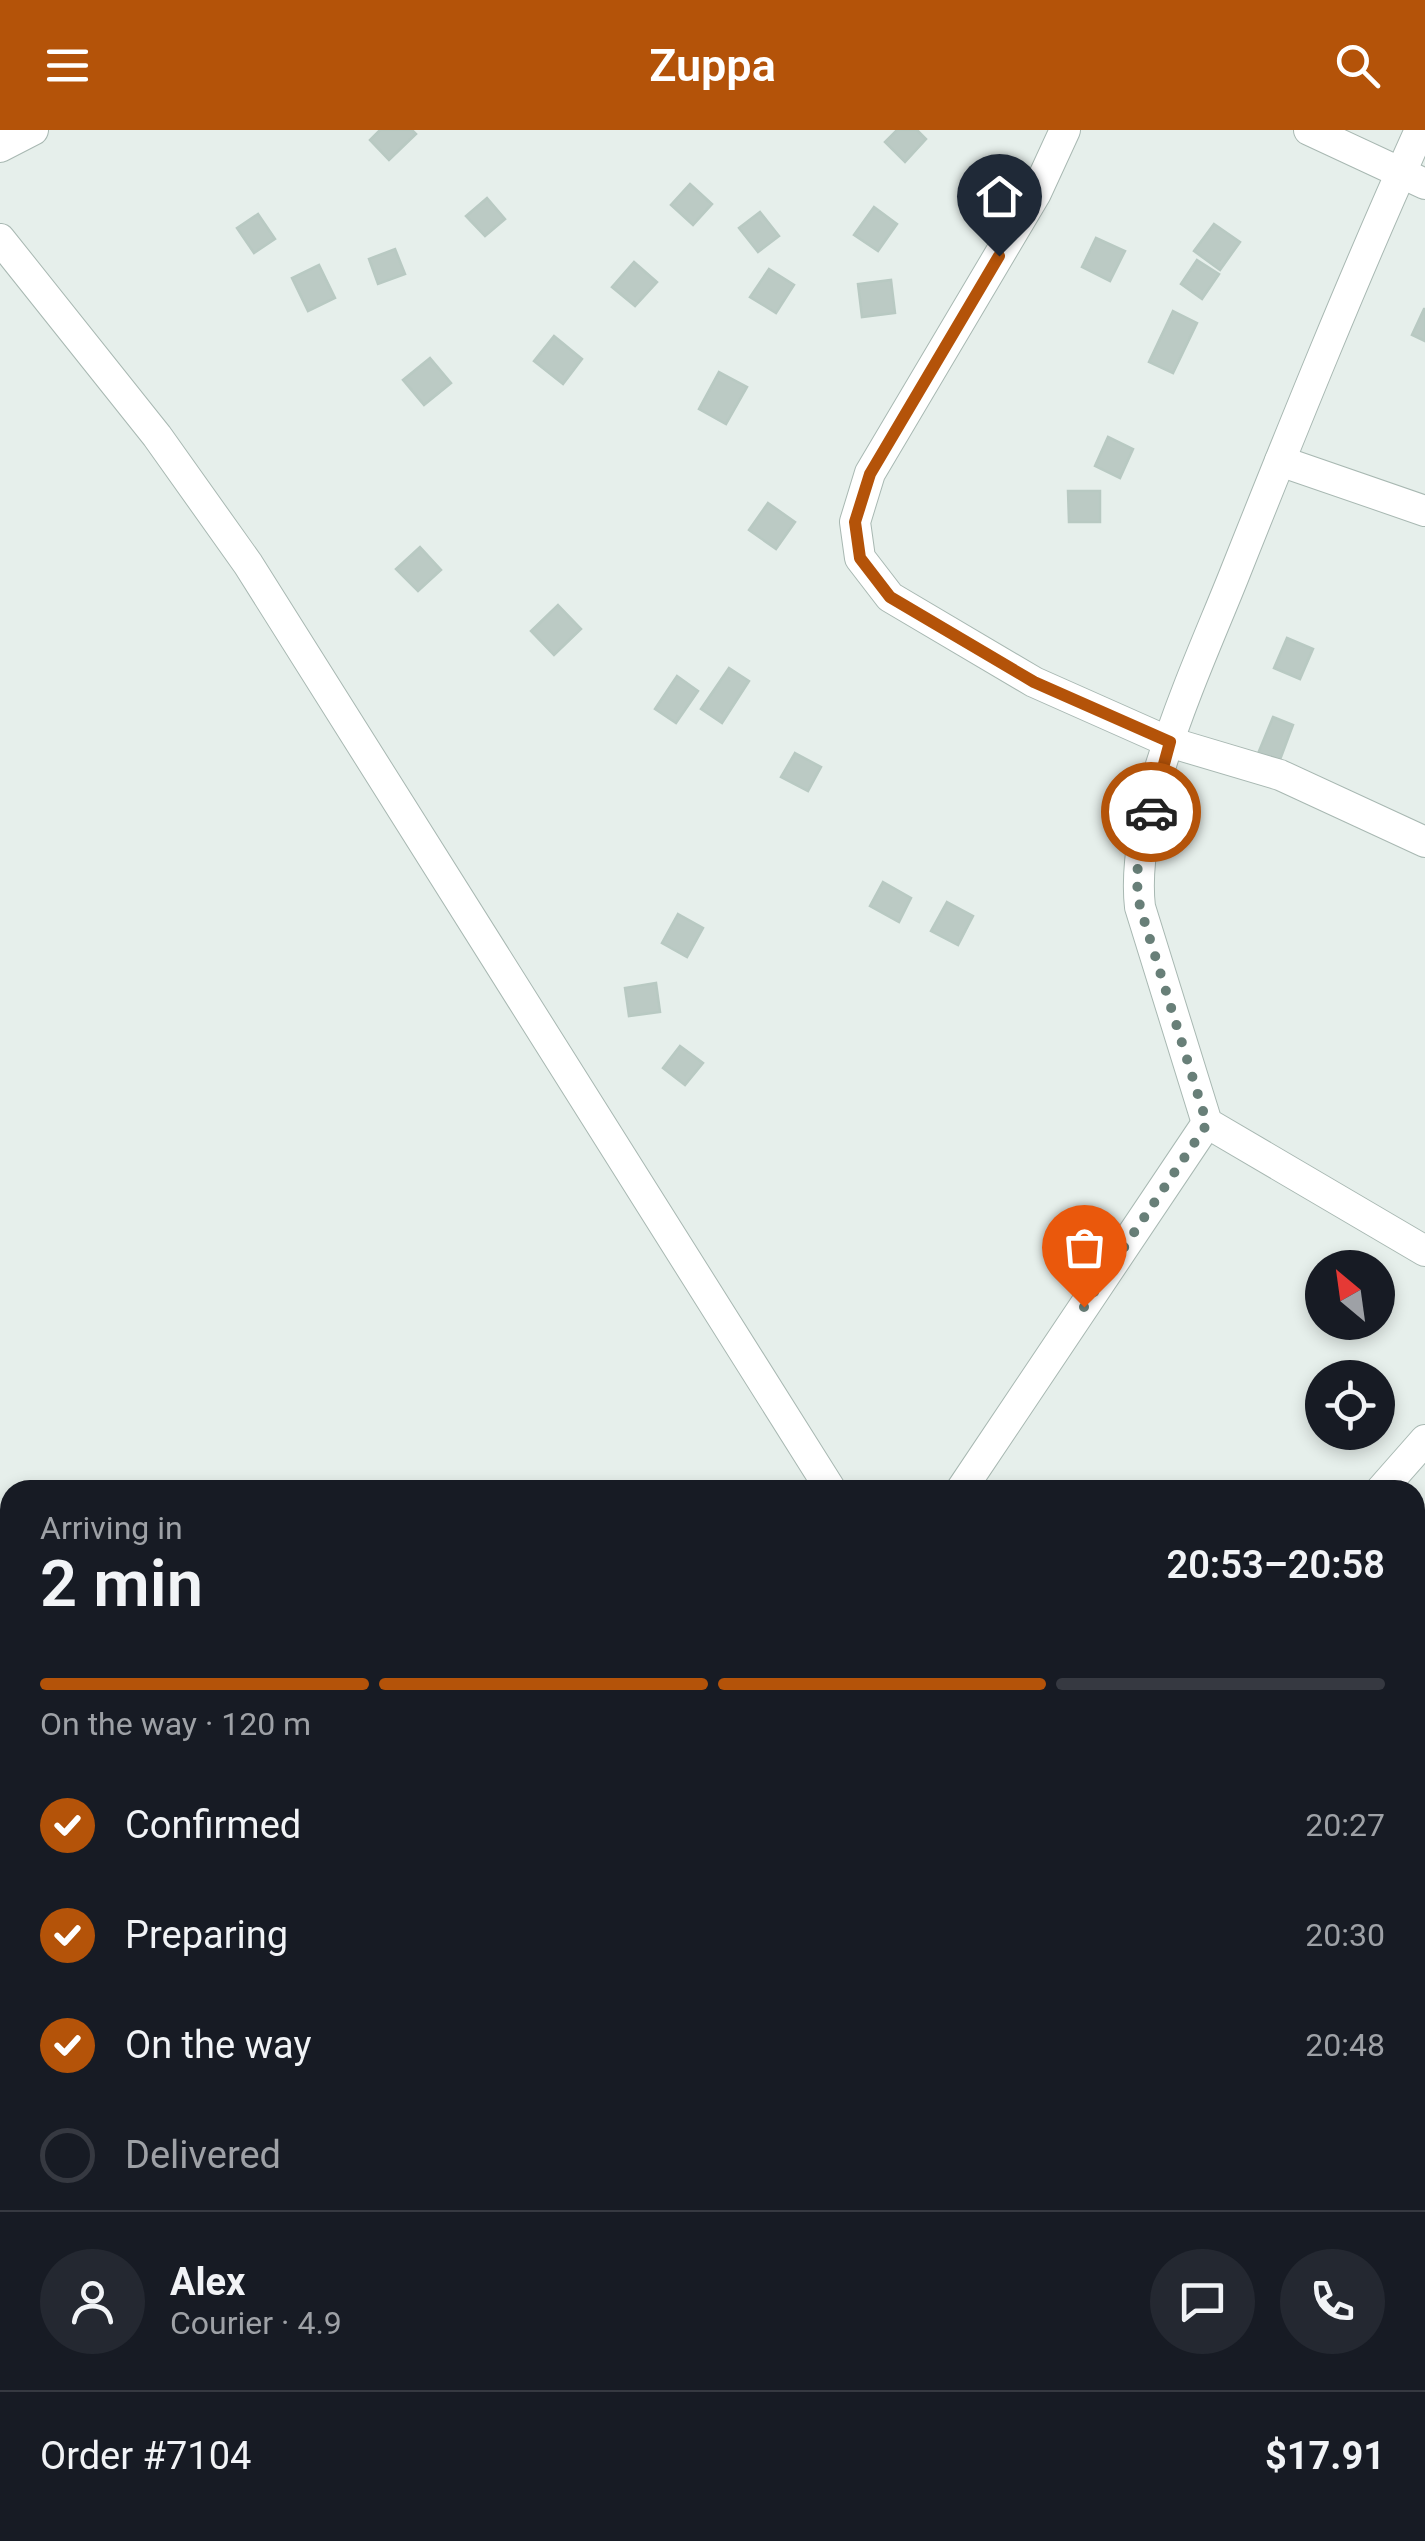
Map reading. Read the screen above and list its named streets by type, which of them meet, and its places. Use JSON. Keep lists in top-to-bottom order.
{
  "north": "top left",
  "page": {
    "header": "Zuppa",
    "heading": ["2 min", "Arriving in", "20:53–20:58"],
    "panel": [
      "Alex",
      "Courier · 4.9",
      "Order #7104",
      "$17.91"
    ],
    "bar": "On the way · 120 m",
    "list": [
      ["Confirmed", "20:27"],
      ["Preparing", "20:30"],
      ["On the way", "20:48"],
      "Delivered"
    ]
  }
}
